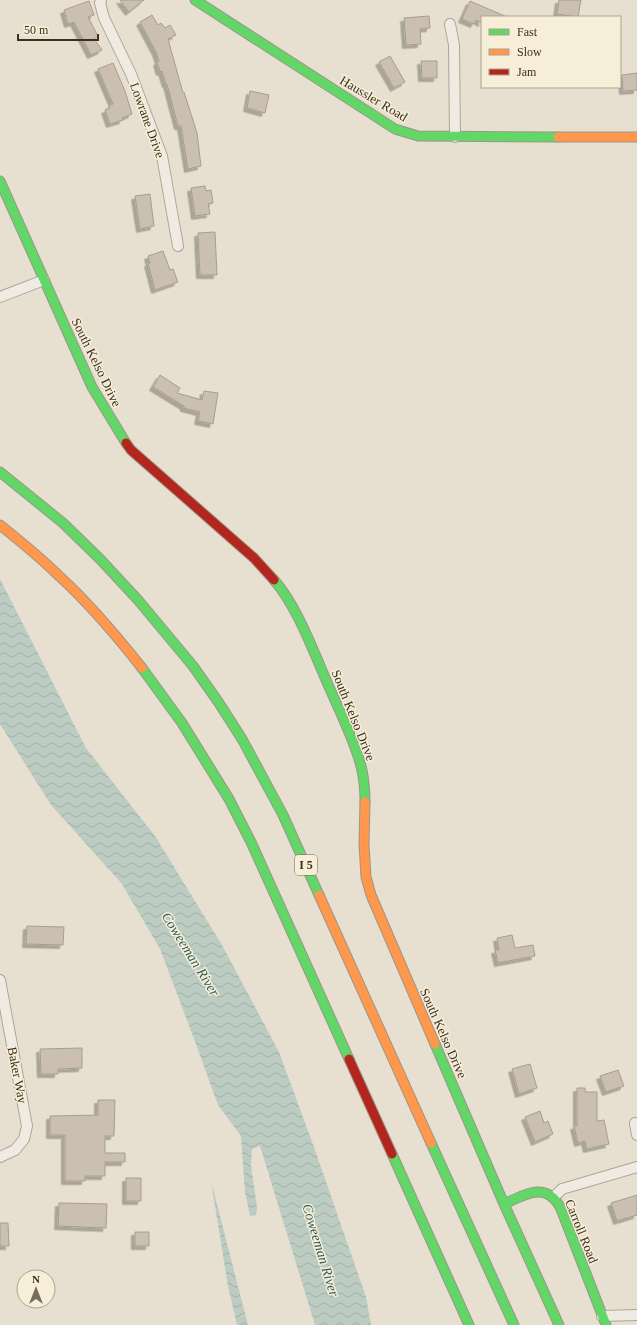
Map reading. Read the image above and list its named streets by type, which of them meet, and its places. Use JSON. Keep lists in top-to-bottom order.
{
  "streets": {
    "main road": [
      "Haussler Road",
      "South Kelso Drive",
      "I 5",
      "Carroll Road"
    ],
    "street": ["Lowrane Drive", "Baker Way"]
  },
  "crossings": [
    ["South Kelso Drive", "Carroll Road"]
  ],
  "water": ["Coweeman River"],
  "legend": ["Fast", "Slow", "Jam"],
  "scale_bar": "50 m",
  "north": "top"
}
